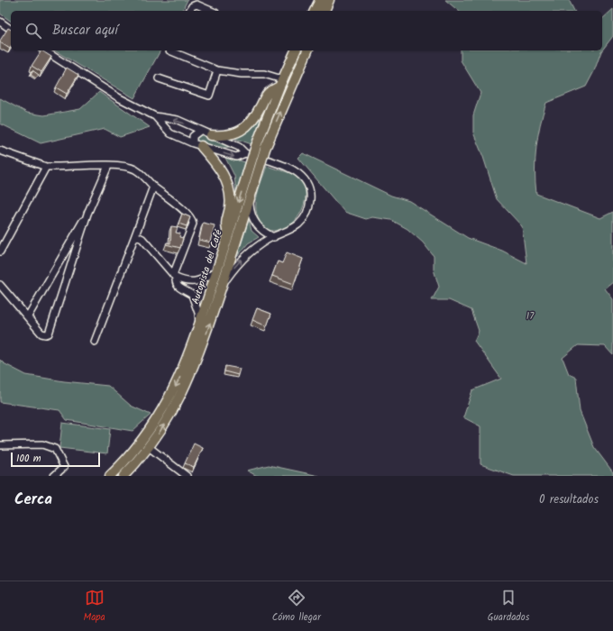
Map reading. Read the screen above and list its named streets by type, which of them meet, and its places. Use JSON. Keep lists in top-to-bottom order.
{
  "streets": {
    "highway": ["Autopista del Café"]
  },
  "parks": ["17"],
  "scale_bar": "100 m",
  "page": {
    "search": "Buscar aquí",
    "scale": "100 m",
    "heading": ["Cerca", "0 resultados"],
    "nav": ["Mapa", "Cómo llegar", "Guardados"]
  }
}
